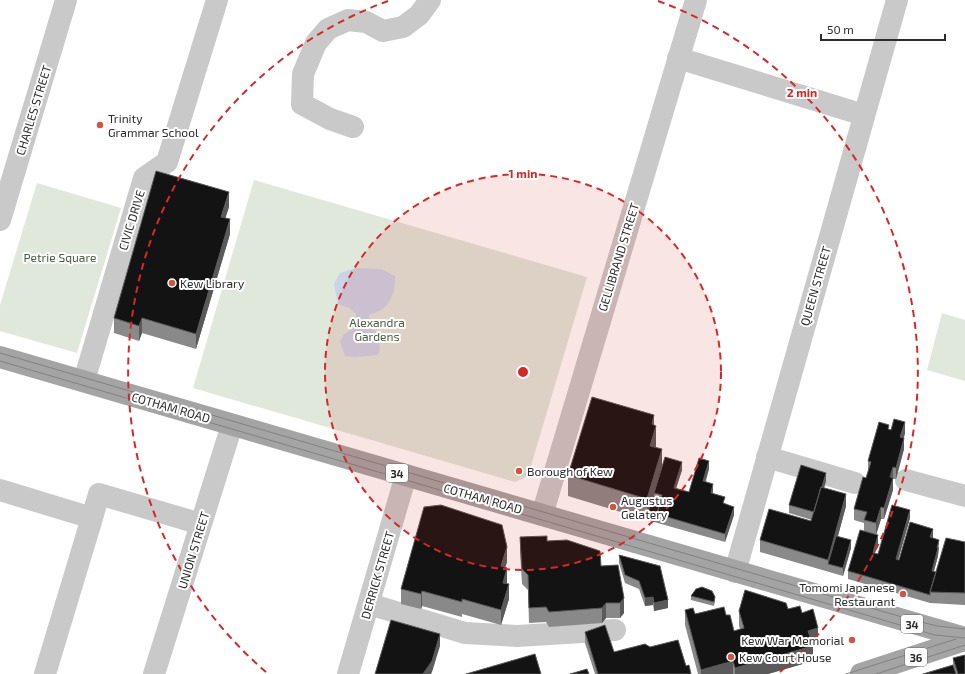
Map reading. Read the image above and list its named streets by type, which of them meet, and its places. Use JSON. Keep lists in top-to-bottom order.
{
  "streets": {
    "main road": ["COTHAM ROAD", "34", "36"],
    "street": [
      "CHARLES STREET",
      "CIVIC DRIVE",
      "GELLIBRAND STREET",
      "QUEEN STREET",
      "UNION STREET",
      "DERRICK STREET"
    ]
  },
  "crossings": [
    ["CIVIC DRIVE", "COTHAM ROAD"],
    ["GELLIBRAND STREET", "COTHAM ROAD"],
    ["QUEEN STREET", "COTHAM ROAD"],
    ["COTHAM ROAD", "UNION STREET"],
    ["COTHAM ROAD", "DERRICK STREET"],
    ["COTHAM ROAD", "36"]
  ],
  "parks": ["Petrie Square", "Alexandra Gardens"],
  "places": [
    "Trinity Grammar School",
    "Kew Library",
    "Borough of Kew",
    "Augustus Gelatery",
    "Tomomi Japanese Restaurant",
    "Kew War Memorial",
    "Kew Court House"
  ],
  "scale_bar": "50 m",
  "rings": ["2 min", "1 min"]
}
